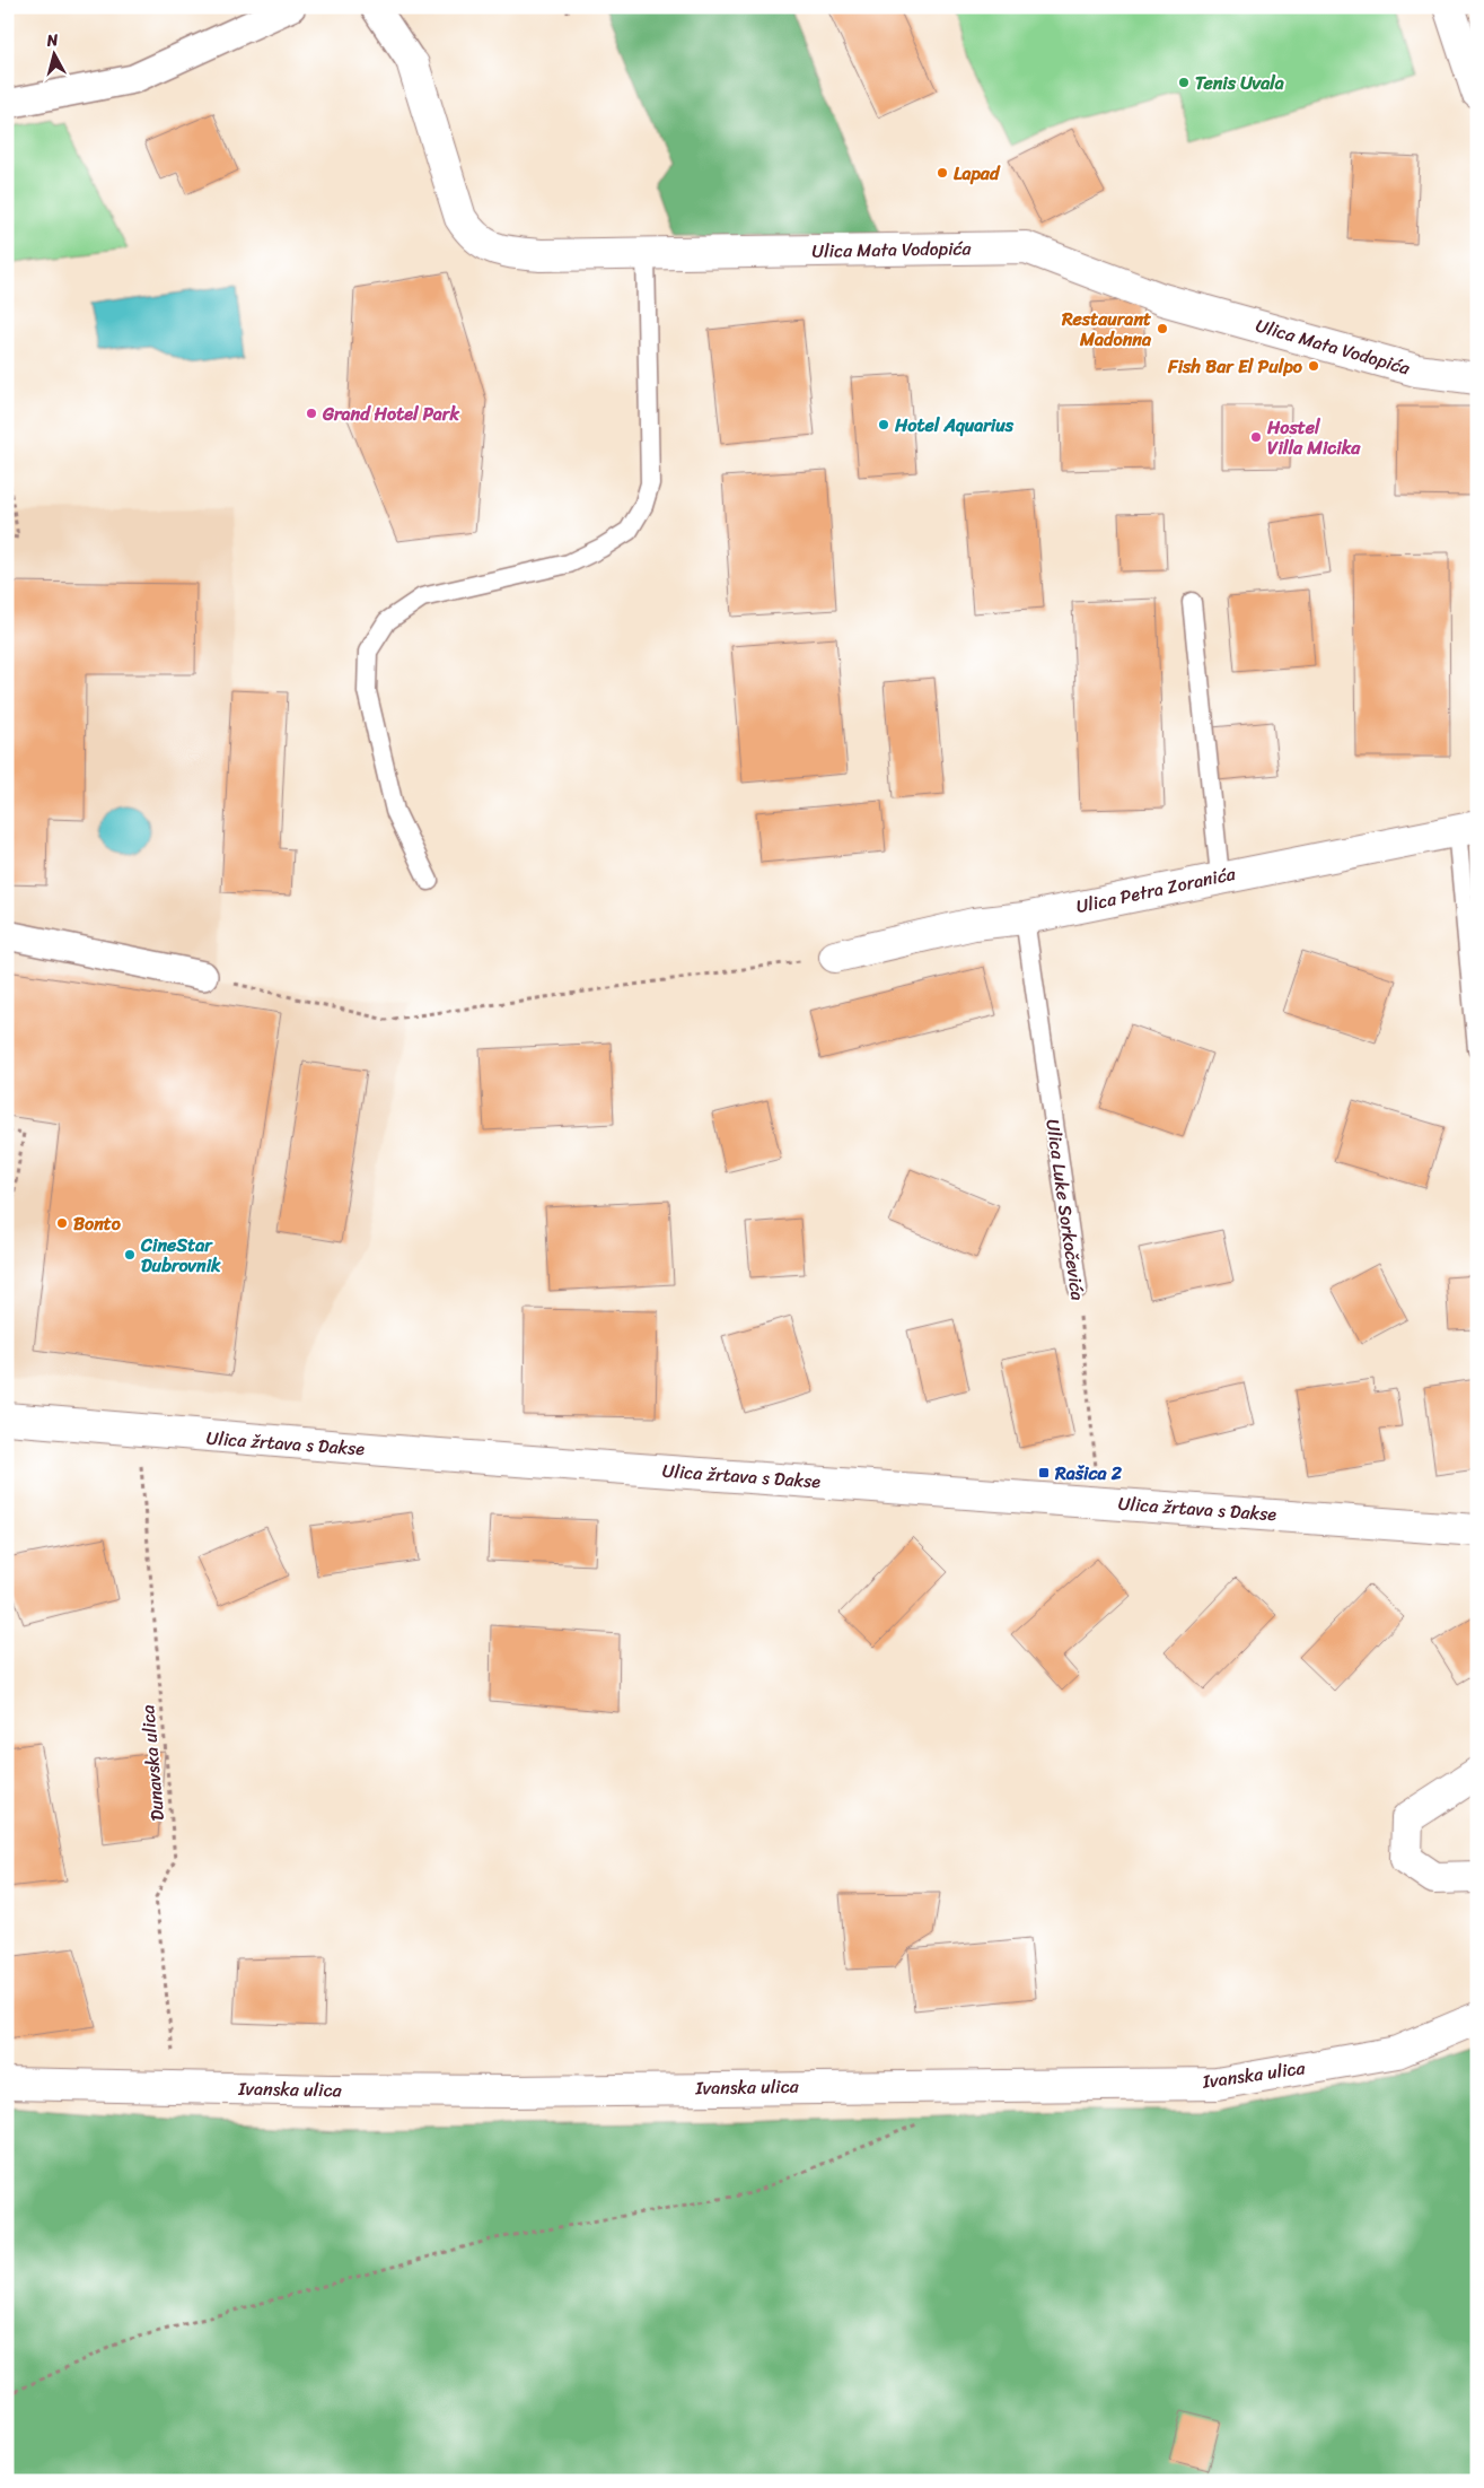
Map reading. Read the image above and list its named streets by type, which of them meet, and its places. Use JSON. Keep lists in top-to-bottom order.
{
  "streets": {
    "street": [
      "Ulica Mata Vodopića",
      "Ulica Petra Zoranića",
      "Ulica žrtava s Dakse",
      "Ivanska ulica"
    ],
    "lane": ["Ulica Luke Sorkočevića"],
    "path": ["Dunavska ulica"]
  },
  "crossings": [
    ["Ulica Petra Zoranića", "Ulica Luke Sorkočevića"],
    ["Ulica Luke Sorkočevića", "Ulica žrtava s Dakse"],
    ["Ulica žrtava s Dakse", "Dunavska ulica"],
    ["Dunavska ulica", "Ivanska ulica"]
  ],
  "places": {
    "other": [
      "Tenis Uvala",
      "Lapad",
      "Restaurant Madonna",
      "Fish Bar El Pulpo",
      "Grand Hotel Park",
      "Hotel Aquarius",
      "Hostel Villa Micika",
      "Bonto",
      "CineStar Dubrovnik"
    ],
    "transit": ["Rašica 2"]
  },
  "north": "top"
}
